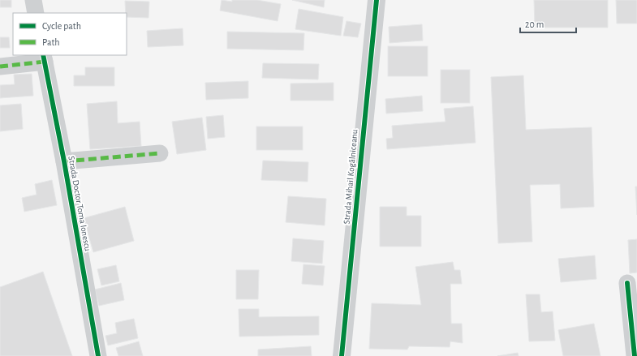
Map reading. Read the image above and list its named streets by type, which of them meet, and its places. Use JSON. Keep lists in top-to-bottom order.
{
  "streets": {
    "street": ["Strada Mihail Kogălniceanu", "Strada Doctor Toma Ionescu"]
  },
  "legend": ["Cycle path", "Path"],
  "scale_bar": "20 m"
}
